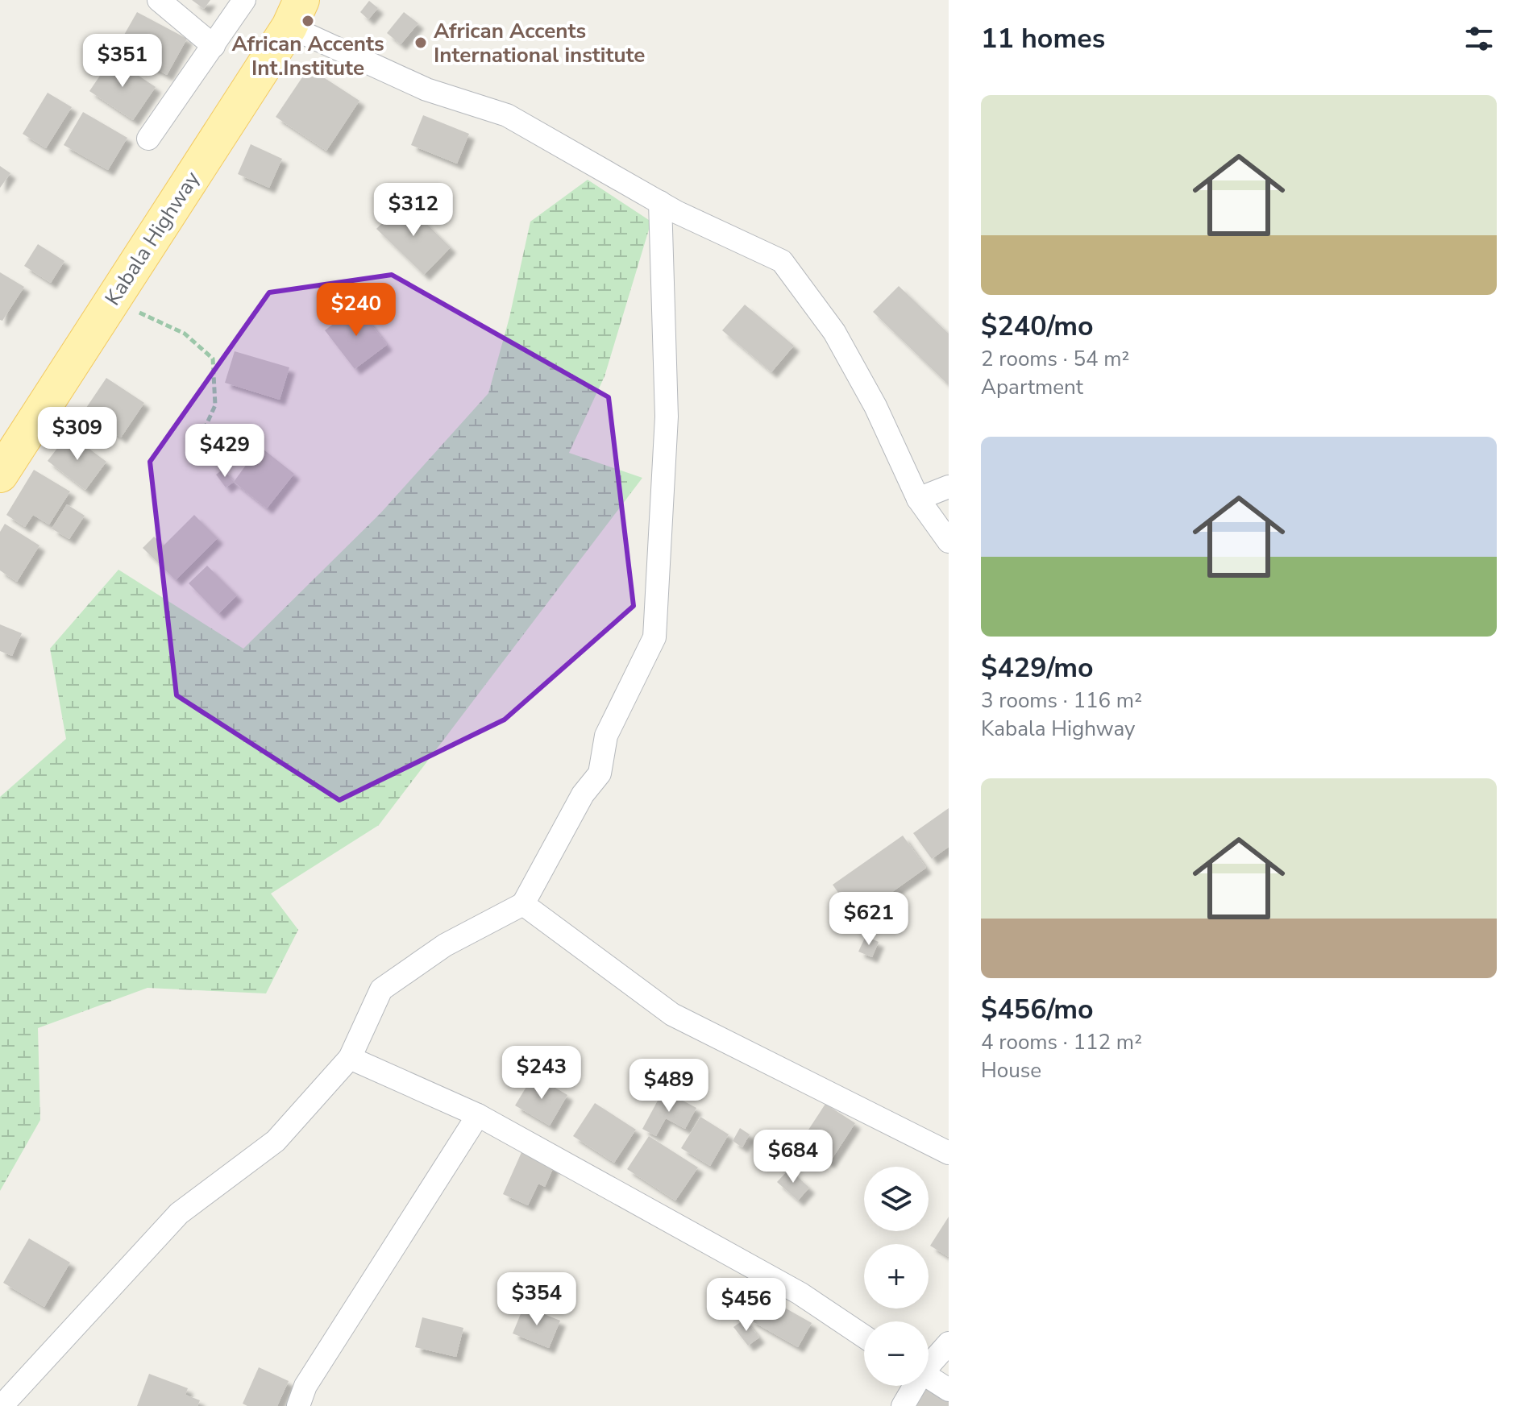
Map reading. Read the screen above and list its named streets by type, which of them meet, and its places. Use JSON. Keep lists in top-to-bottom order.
{
  "streets": {
    "main road": ["Kabala Highway"]
  },
  "places": ["African Accents Int.Institute", "African Accents International institute"],
  "page": {
    "heading": "11 homes",
    "price": [
      "$351",
      "$312",
      "$240",
      "$309",
      "$429",
      "$621",
      "$243",
      "$489",
      "$684",
      "$354",
      "$456"
    ],
    "list": [
      {
        "name": "$240/mo",
        "note": "2 rooms · 54 m² · Apartment"
      },
      {
        "name": "$429/mo",
        "note": "3 rooms · 116 m² · Kabala Highway"
      },
      {
        "name": "$456/mo",
        "note": "4 rooms · 112 m² · House"
      }
    ],
    "map_buttons": ["+", "−"]
  }
}
